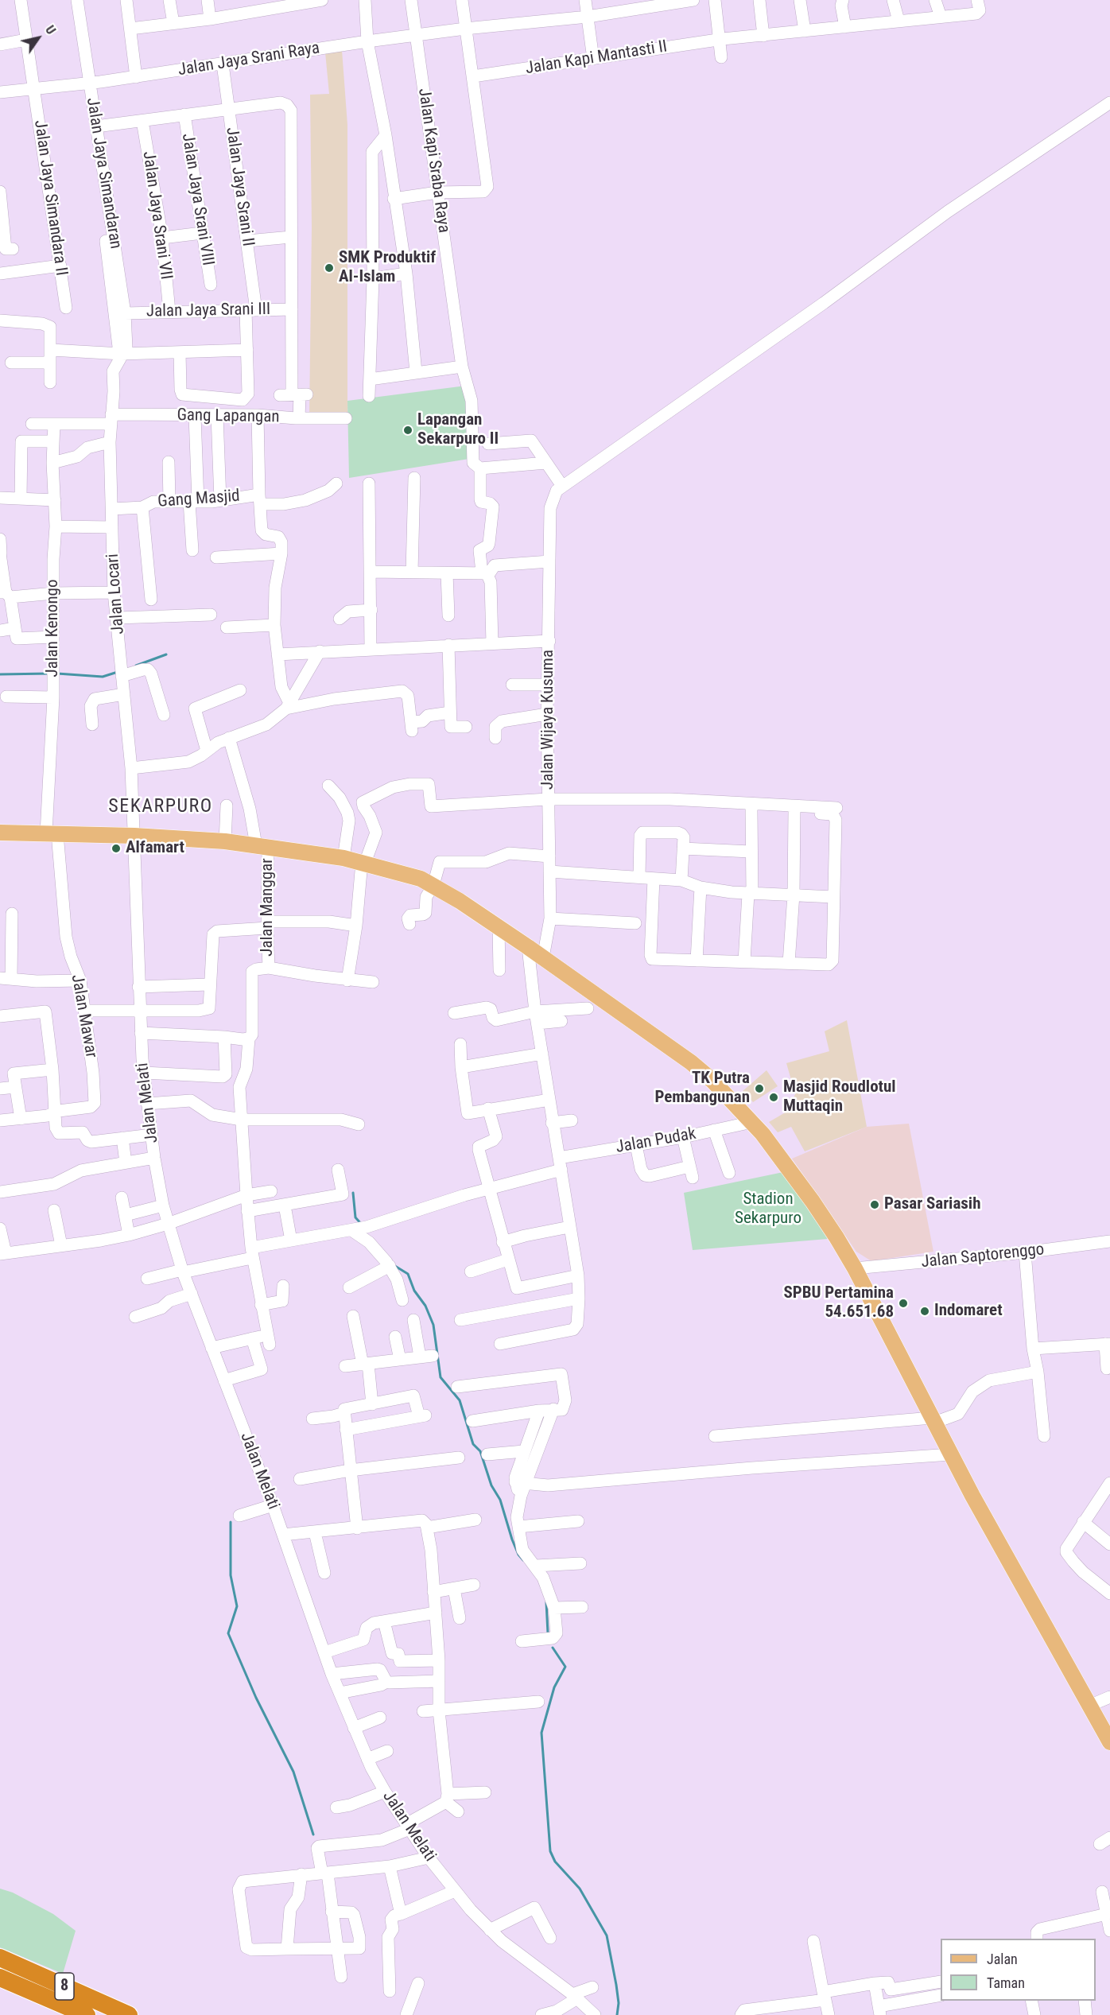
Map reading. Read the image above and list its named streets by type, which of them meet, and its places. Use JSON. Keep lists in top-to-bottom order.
{
  "streets": {
    "highway": ["8"],
    "street": [
      "Jalan Kapi Mantasti II",
      "Jalan Jaya Srani Raya",
      "Jalan Kapi Sraba Raya",
      "Jalan Jaya Simandaran",
      "Jalan Jaya Srani II",
      "Jalan Jaya Simandara II",
      "Jalan Jaya Srani VIII",
      "Jalan Jaya Srani VII",
      "Jalan Jaya Srani III",
      "Gang Lapangan",
      "Gang Masjid",
      "Jalan Locari",
      "Jalan Kenongo",
      "Jalan Wijaya Kusuma",
      "Jalan Manggar",
      "Jalan Mawar",
      "Jalan Melati",
      "Jalan Pudak",
      "Jalan Saptorenggo"
    ]
  },
  "crossings": [
    ["Jalan Jaya Srani Raya", "Jalan Kapi Sraba Raya"],
    ["Jalan Jaya Srani Raya", "Jalan Jaya Simandaran"],
    ["Jalan Jaya Srani Raya", "Jalan Jaya Srani II"],
    ["Jalan Jaya Srani Raya", "Jalan Jaya Simandara II"],
    ["Jalan Jaya Simandaran", "Jalan Jaya Srani III"],
    ["Jalan Jaya Simandaran", "Jalan Locari"],
    ["Jalan Jaya Srani II", "Jalan Jaya Srani III"],
    ["Jalan Jaya Srani VII", "Jalan Jaya Srani III"],
    ["Gang Lapangan", "Jalan Locari"],
    ["Gang Lapangan", "Jalan Kenongo"],
    ["Gang Masjid", "Jalan Locari"],
    ["Jalan Locari", "Jalan Melati"],
    ["Jalan Kenongo", "Jalan Mawar"],
    ["Jalan Melati", "Jalan Pudak"]
  ],
  "districts": ["SEKARPURO"],
  "parks": ["Stadion Sekarpuro"],
  "places": [
    "SMK Produktif Al-Islam",
    "Lapangan Sekarpuro II",
    "Alfamart",
    "TK Putra Pembangunan",
    "Masjid Roudlotul Muttaqin",
    "Pasar Sariasih",
    "SPBU Pertamina 54.651.68",
    "Indomaret"
  ],
  "legend": ["Jalan", "Taman"],
  "north": "top right"
}
